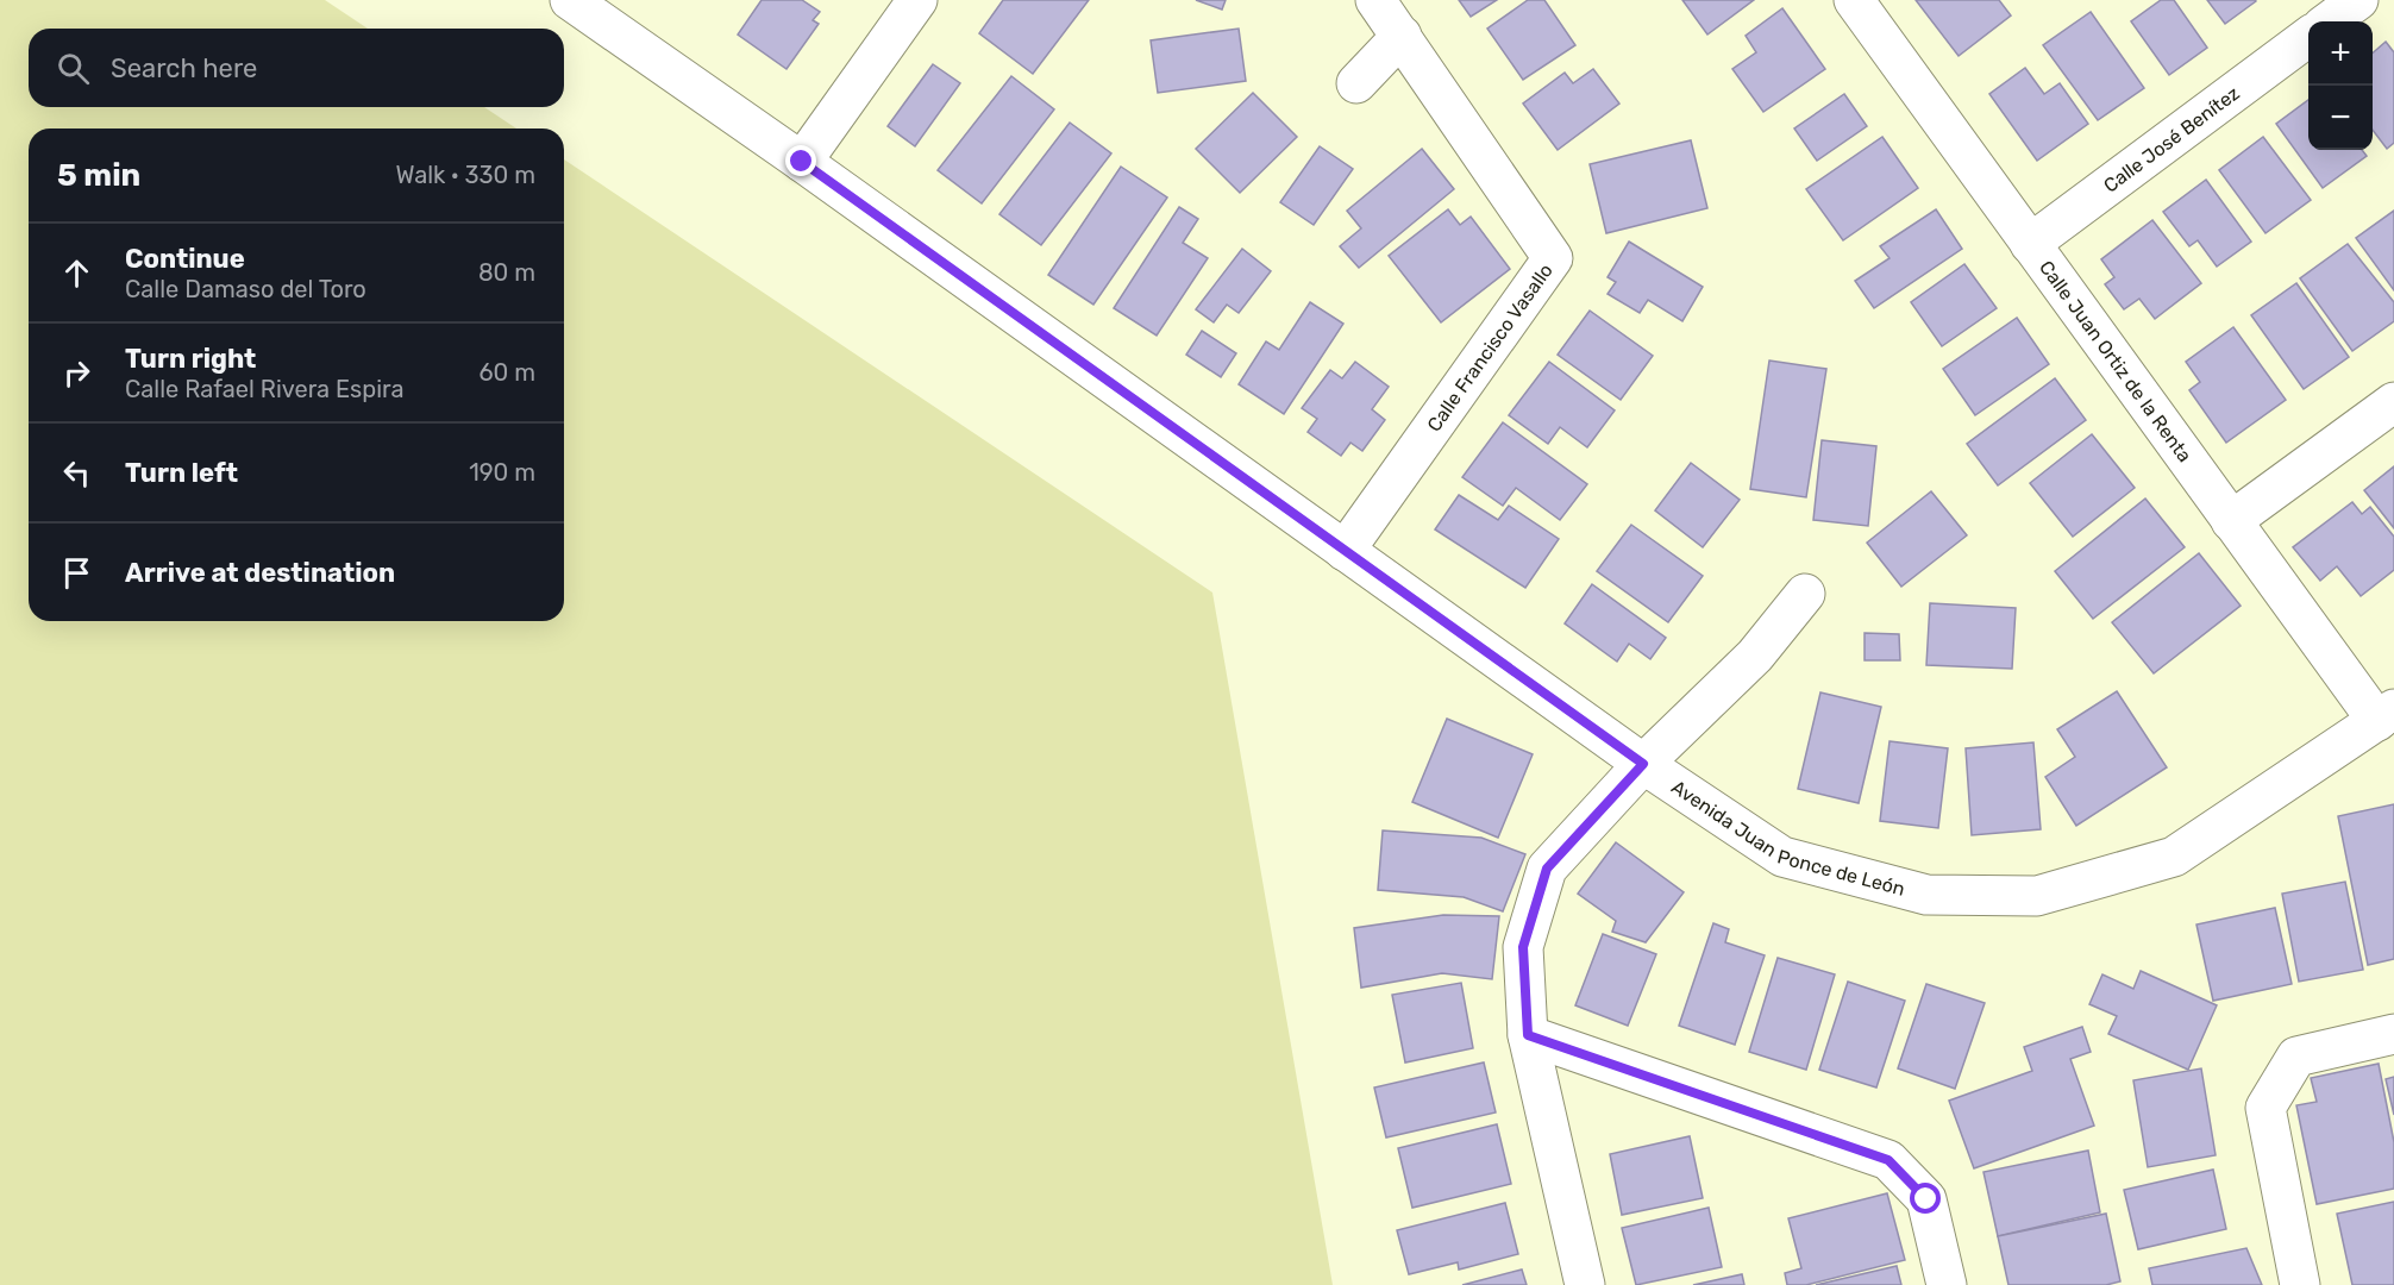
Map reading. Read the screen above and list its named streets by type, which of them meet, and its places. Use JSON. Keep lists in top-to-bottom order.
{
  "streets": {
    "street": [
      "Calle José Benítez",
      "Calle Francisco Vasallo",
      "Calle Juan Ortiz de la Renta",
      "Avenida Juan Ponce de León"
    ]
  },
  "crossings": [
    ["Calle José Benítez", "Calle Juan Ortiz de la Renta"],
    ["Calle Francisco Vasallo", "Avenida Juan Ponce de León"],
    ["Calle Juan Ortiz de la Renta", "Avenida Juan Ponce de León"]
  ],
  "page": {
    "map_buttons": ["+", "−"],
    "search": "Search here",
    "heading": ["5 min", "Walk · 330 m"],
    "list": [
      ["Continue", "Calle Damaso del Toro", "80 m"],
      ["Turn right", "Calle Rafael Rivera Espira", "60 m"],
      ["Turn left", "190 m"],
      "Arrive at destination"
    ]
  }
}
